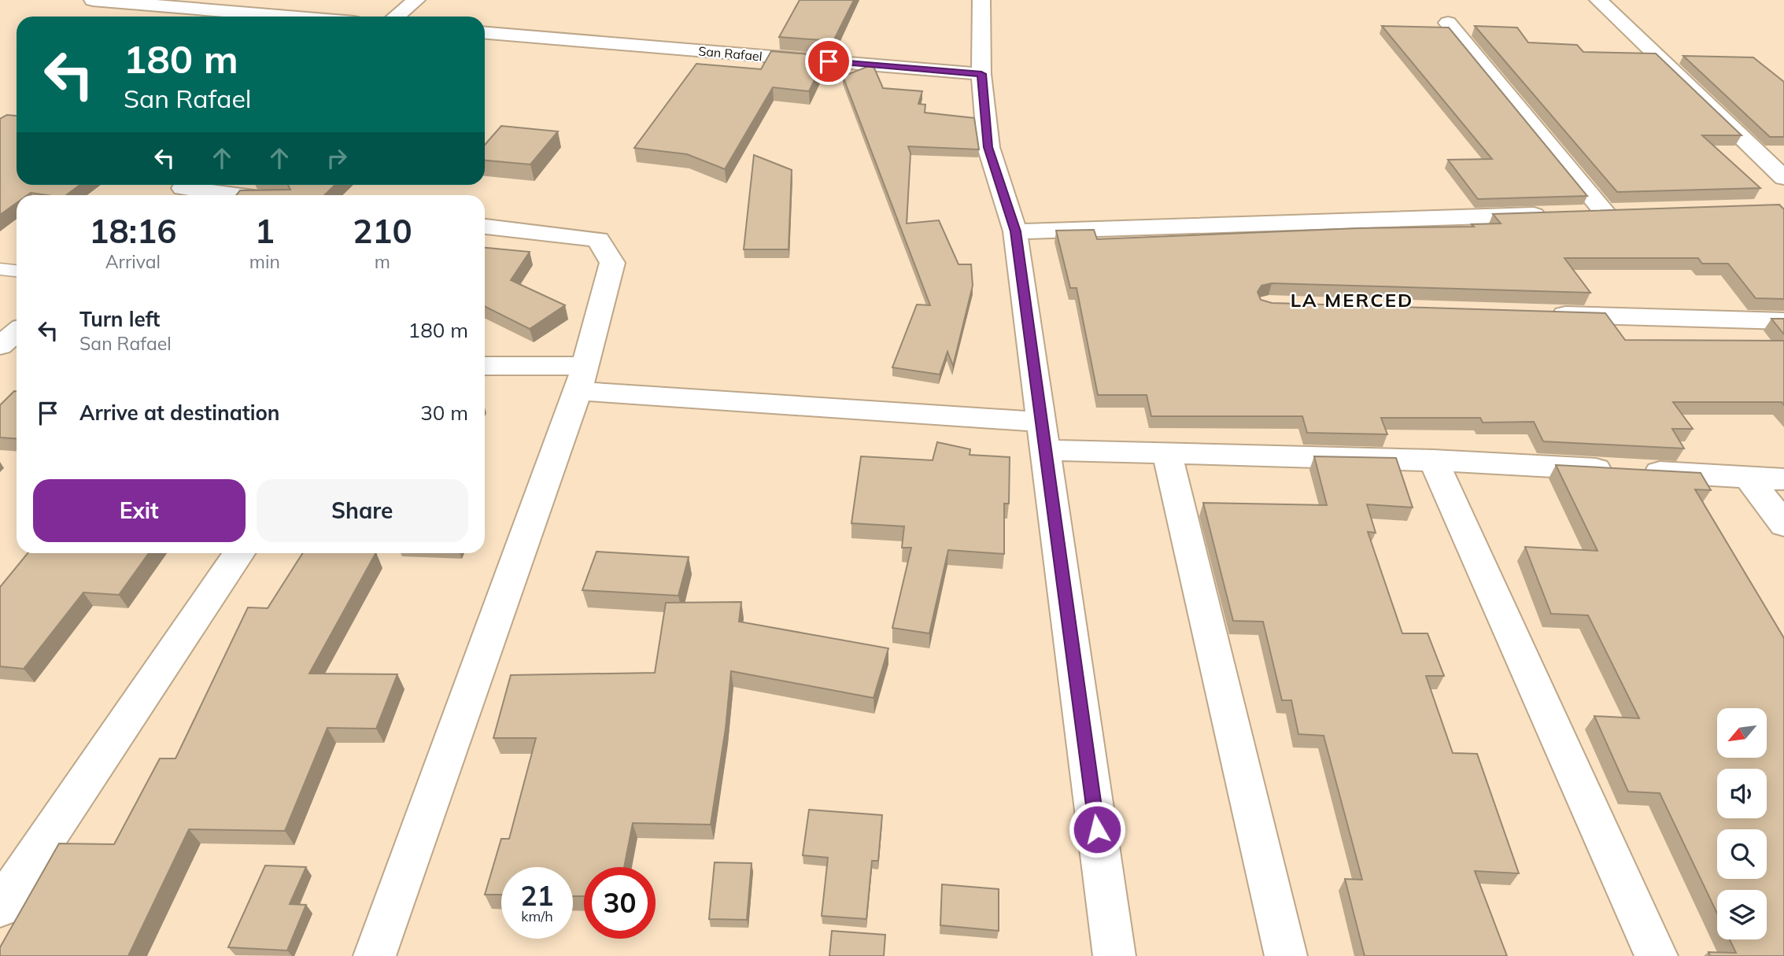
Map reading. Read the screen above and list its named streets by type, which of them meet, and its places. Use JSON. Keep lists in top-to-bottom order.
{
  "streets": {
    "street": ["San Rafael"]
  },
  "districts": ["LA MERCED"],
  "north": "bottom left",
  "page": {
    "turn": ["180 m", "San Rafael"],
    "eta": [
      "18:16",
      "Arrival",
      "1",
      "min",
      "210",
      "m"
    ],
    "list": [
      {
        "name": "Turn left",
        "note": "San Rafael",
        "value": "180 m"
      },
      {
        "name": "Arrive at destination",
        "value": "30 m"
      }
    ],
    "buttons": ["Exit", "Share"],
    "speed": "21 km/h",
    "limit": "30"
  }
}
